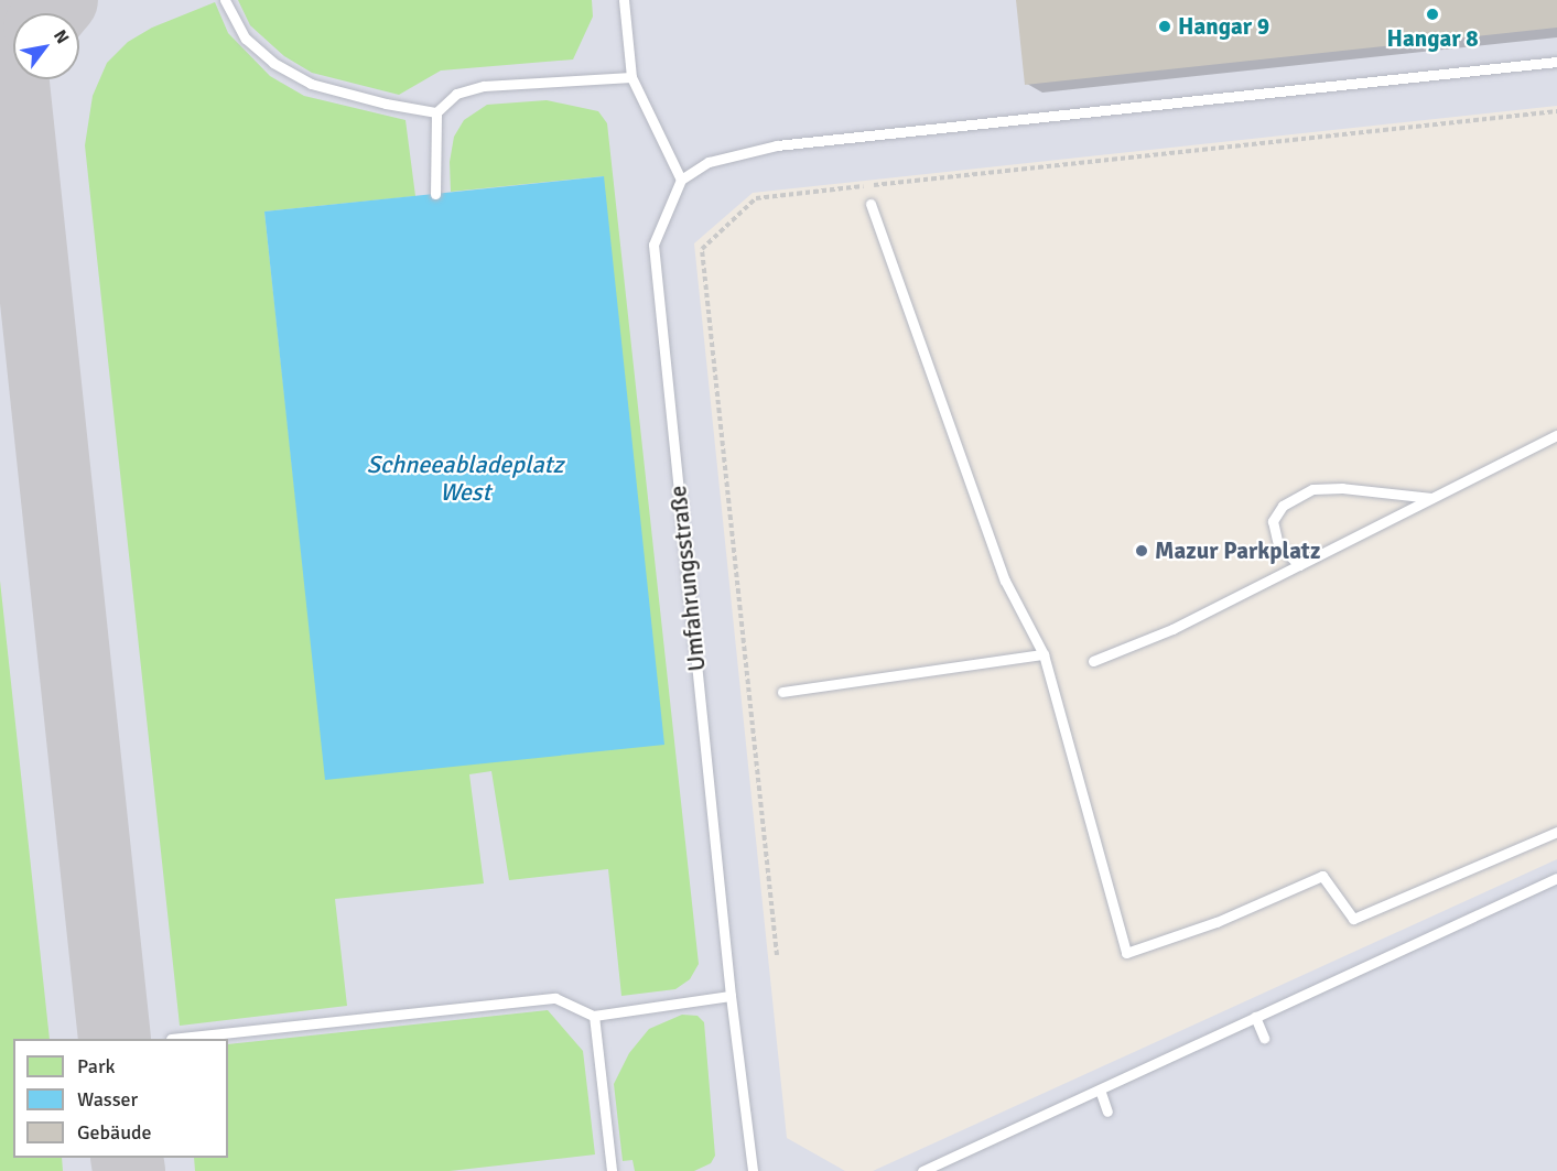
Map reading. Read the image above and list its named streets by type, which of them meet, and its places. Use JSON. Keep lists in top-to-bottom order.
{
  "streets": {
    "lane": ["Umfahrungsstraße"]
  },
  "water": ["Schneeabladeplatz West"],
  "places": ["Hangar 8", "Hangar 9", "Mazur Parkplatz"],
  "legend": ["Park", "Wasser", "Gebäude"],
  "north": "top right"
}
